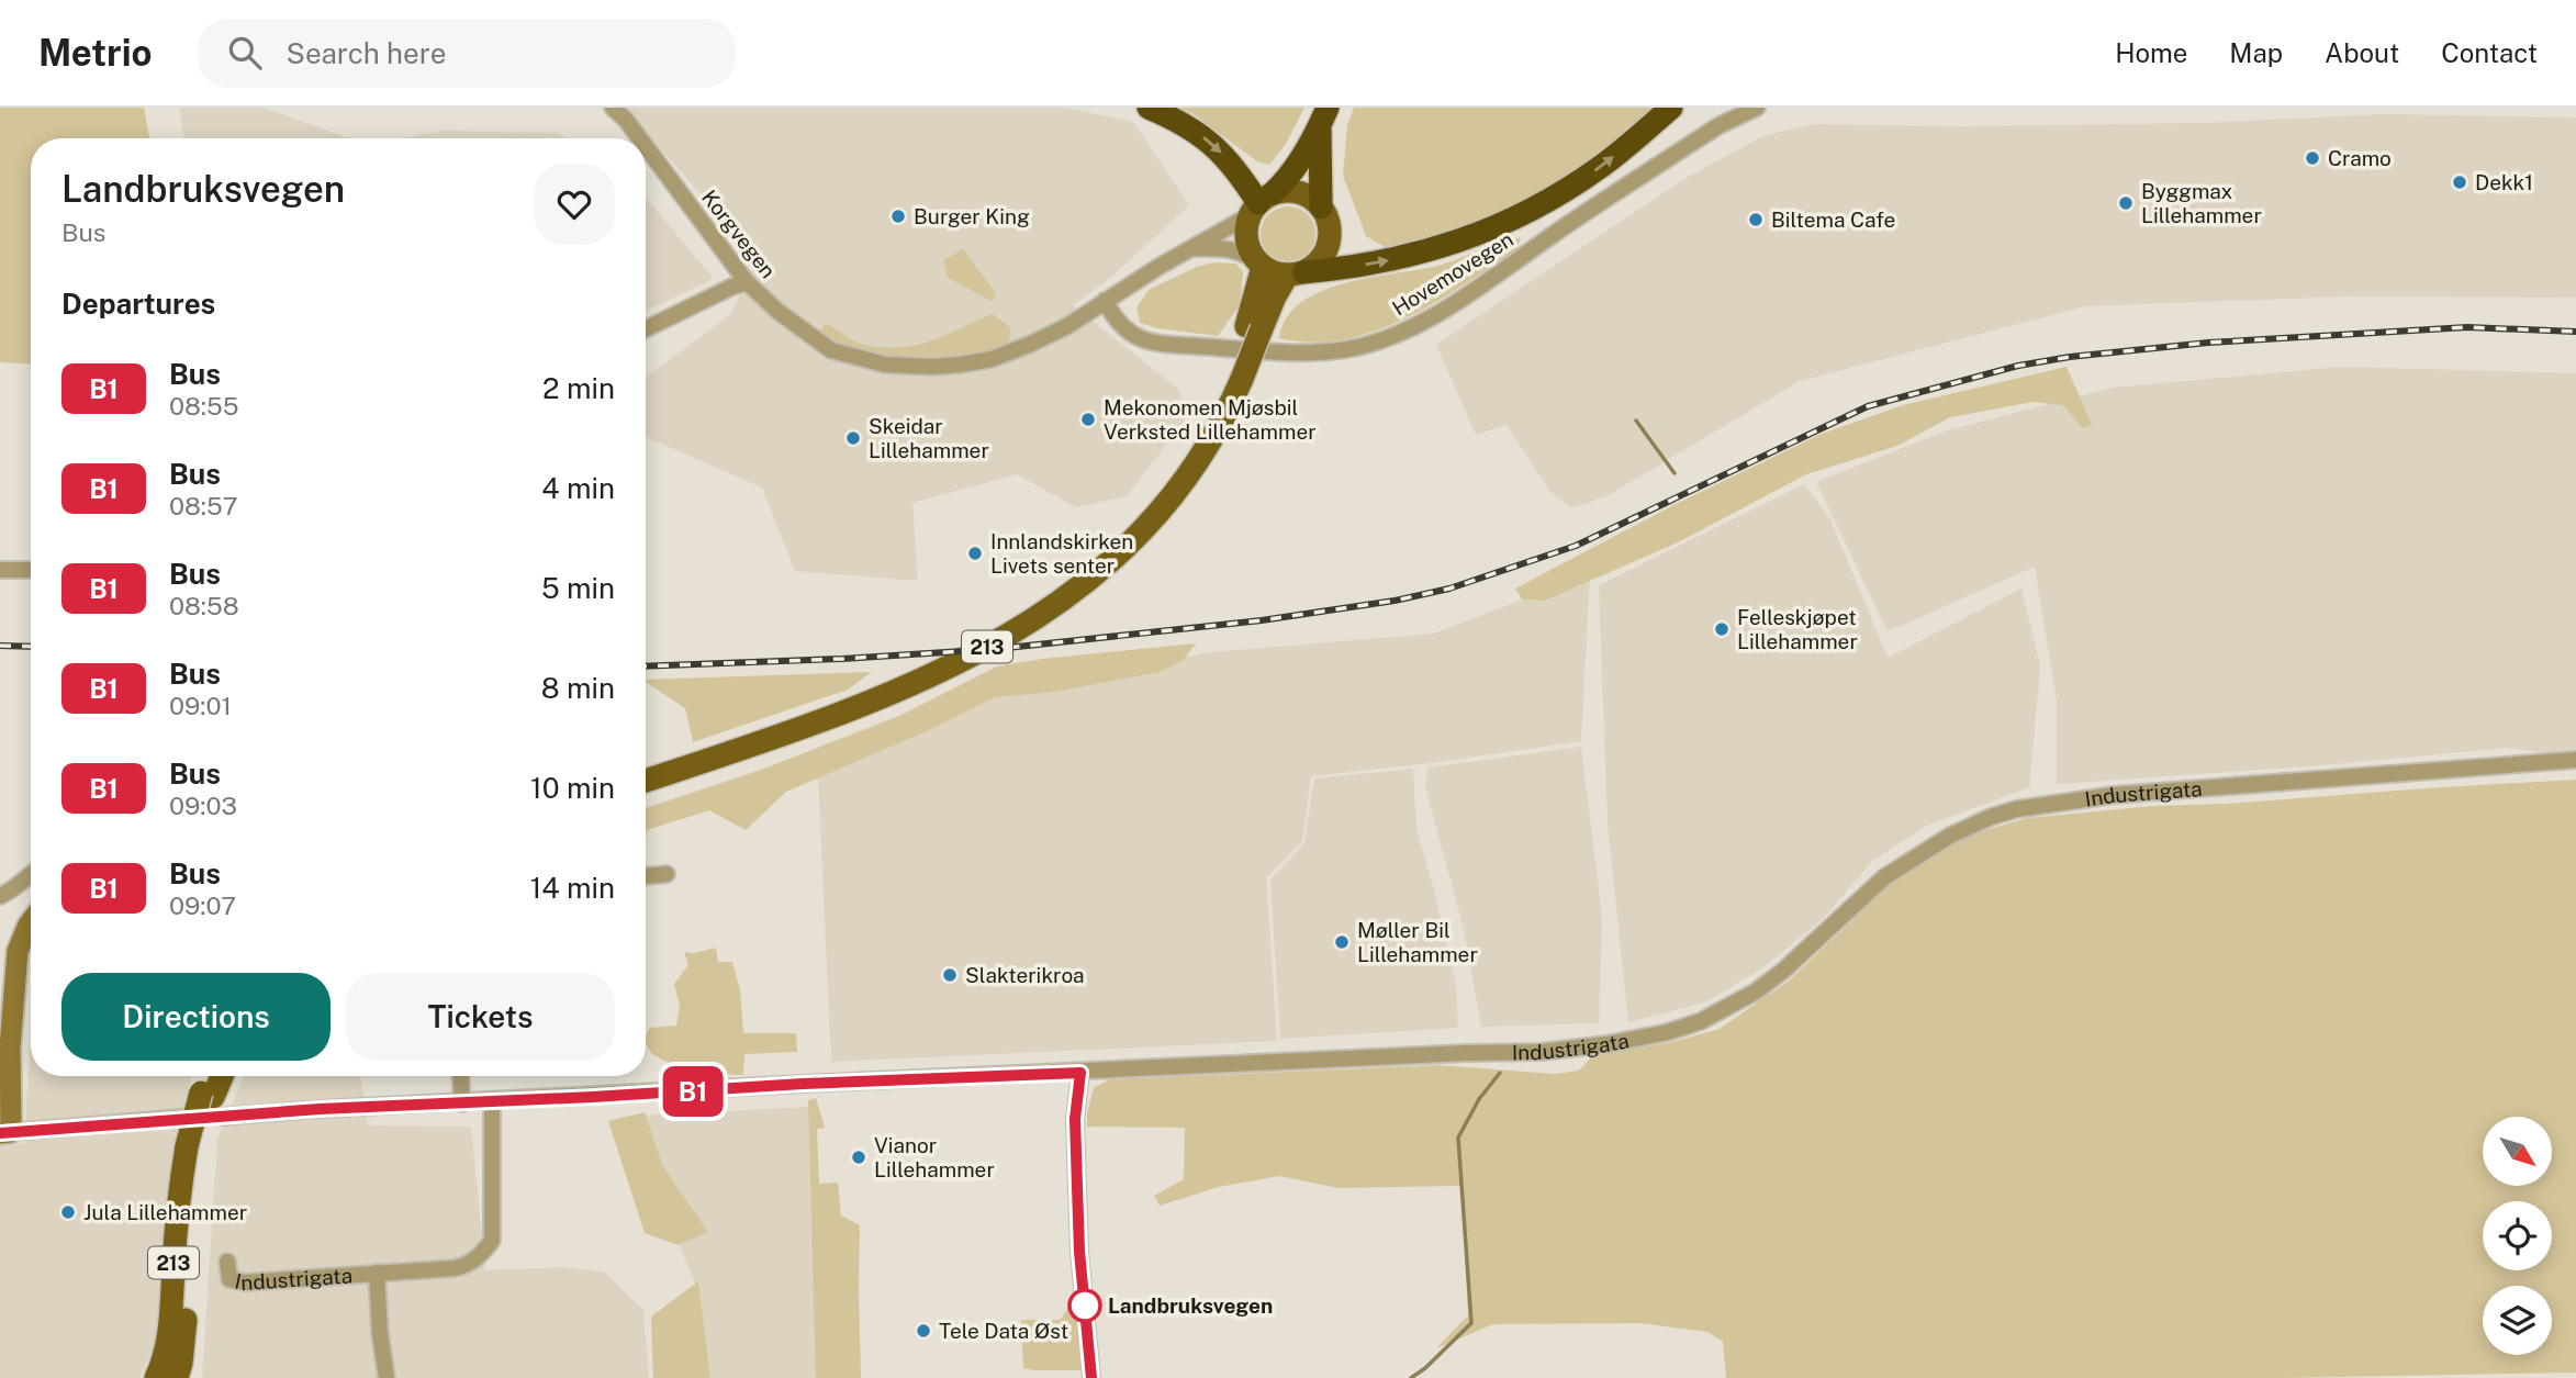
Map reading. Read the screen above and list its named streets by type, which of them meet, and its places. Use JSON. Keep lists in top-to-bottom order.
{
  "streets": {
    "main road": ["213"],
    "street": ["Korgvegen", "Hovemovegen", "Industrigata"]
  },
  "crossings": [
    ["Korgvegen", "Hovemovegen"],
    ["Korgvegen", "213"],
    ["213", "Industrigata"]
  ],
  "places": [
    "Cramo",
    "Dekk1",
    "Byggmax Lillehammer",
    "Burger King",
    "Biltema Cafe",
    "Mekonomen Mjøsbil Verksted Lillehammer",
    "Skeidar Lillehammer",
    "Innlandskirken Livets senter",
    "Felleskjøpet Lillehammer",
    "Møller Bil Lillehammer",
    "Slakterikroa",
    "Vianor Lillehammer",
    "Jula Lillehammer",
    "Landbruksvegen",
    "Tele Data Øst"
  ],
  "lines": ["bus line B1"],
  "north": "bottom right",
  "page": {
    "header": "Metrio",
    "search": "Search here",
    "nav": [
      "Home",
      "Map",
      "About",
      "Contact"
    ],
    "on_map": "B1",
    "heading": [
      ["Landbruksvegen", "Bus"],
      "Departures"
    ],
    "list": [
      {
        "mark": "B1",
        "name": "Bus",
        "note": "08:55",
        "value": "2 min"
      },
      {
        "mark": "B1",
        "name": "Bus",
        "note": "08:57",
        "value": "4 min"
      },
      {
        "mark": "B1",
        "name": "Bus",
        "note": "08:58",
        "value": "5 min"
      },
      {
        "mark": "B1",
        "name": "Bus",
        "note": "09:01",
        "value": "8 min"
      },
      {
        "mark": "B1",
        "name": "Bus",
        "note": "09:03",
        "value": "10 min"
      },
      {
        "mark": "B1",
        "name": "Bus",
        "note": "09:07",
        "value": "14 min"
      }
    ],
    "buttons": ["Directions", "Tickets"]
  }
}
